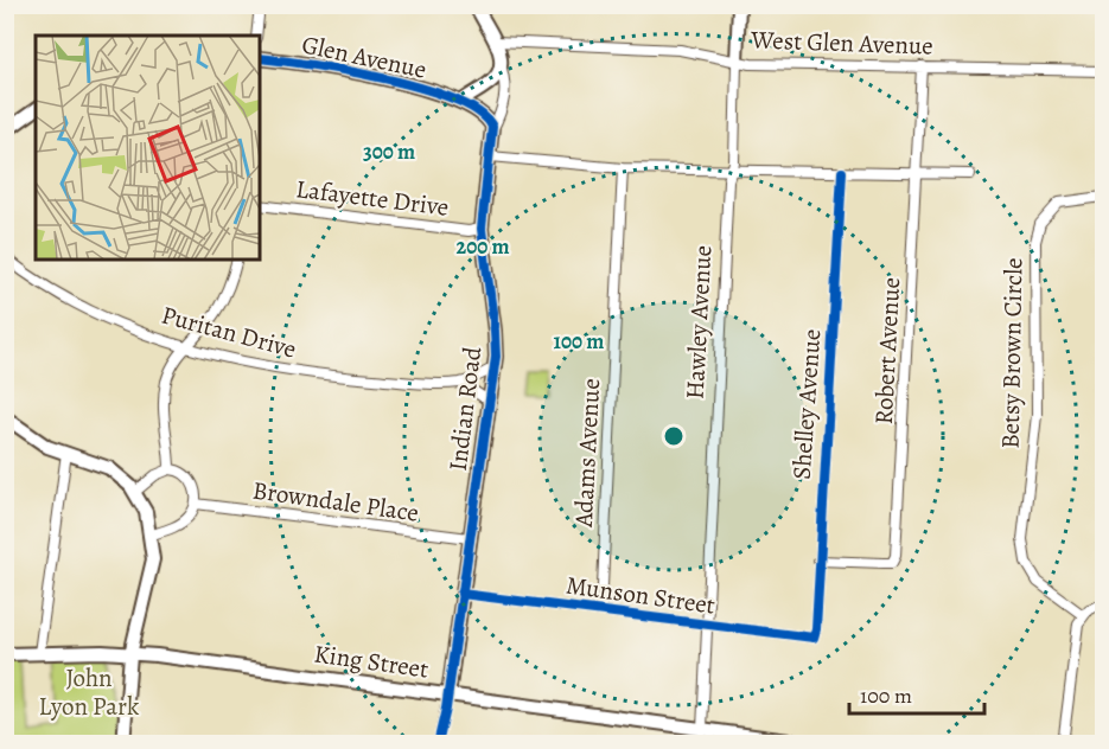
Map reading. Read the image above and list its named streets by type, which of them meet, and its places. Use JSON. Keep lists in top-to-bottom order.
{
  "streets": {
    "street": [
      "West Glen Avenue",
      "Glen Avenue",
      "Lafayette Drive",
      "Hawley Avenue",
      "Puritan Drive",
      "Robert Avenue",
      "Betsy Brown Circle",
      "Shelley Avenue",
      "Indian Road",
      "Adams Avenue",
      "Browndale Place",
      "Munson Street",
      "King Street"
    ]
  },
  "crossings": [
    ["West Glen Avenue", "Hawley Avenue"],
    ["West Glen Avenue", "Robert Avenue"],
    ["West Glen Avenue", "Indian Road"],
    ["Lafayette Drive", "Indian Road"],
    ["Hawley Avenue", "Munson Street"],
    ["Hawley Avenue", "King Street"],
    ["Puritan Drive", "Indian Road"],
    ["Robert Avenue", "Shelley Avenue"],
    ["Shelley Avenue", "Munson Street"],
    ["Indian Road", "Browndale Place"],
    ["Indian Road", "Munson Street"],
    ["Indian Road", "King Street"],
    ["Adams Avenue", "Munson Street"]
  ],
  "parks": ["John Lyon Park"],
  "scale_bar": "100 m",
  "rings": ["300 m", "200 m", "100 m"]
}
